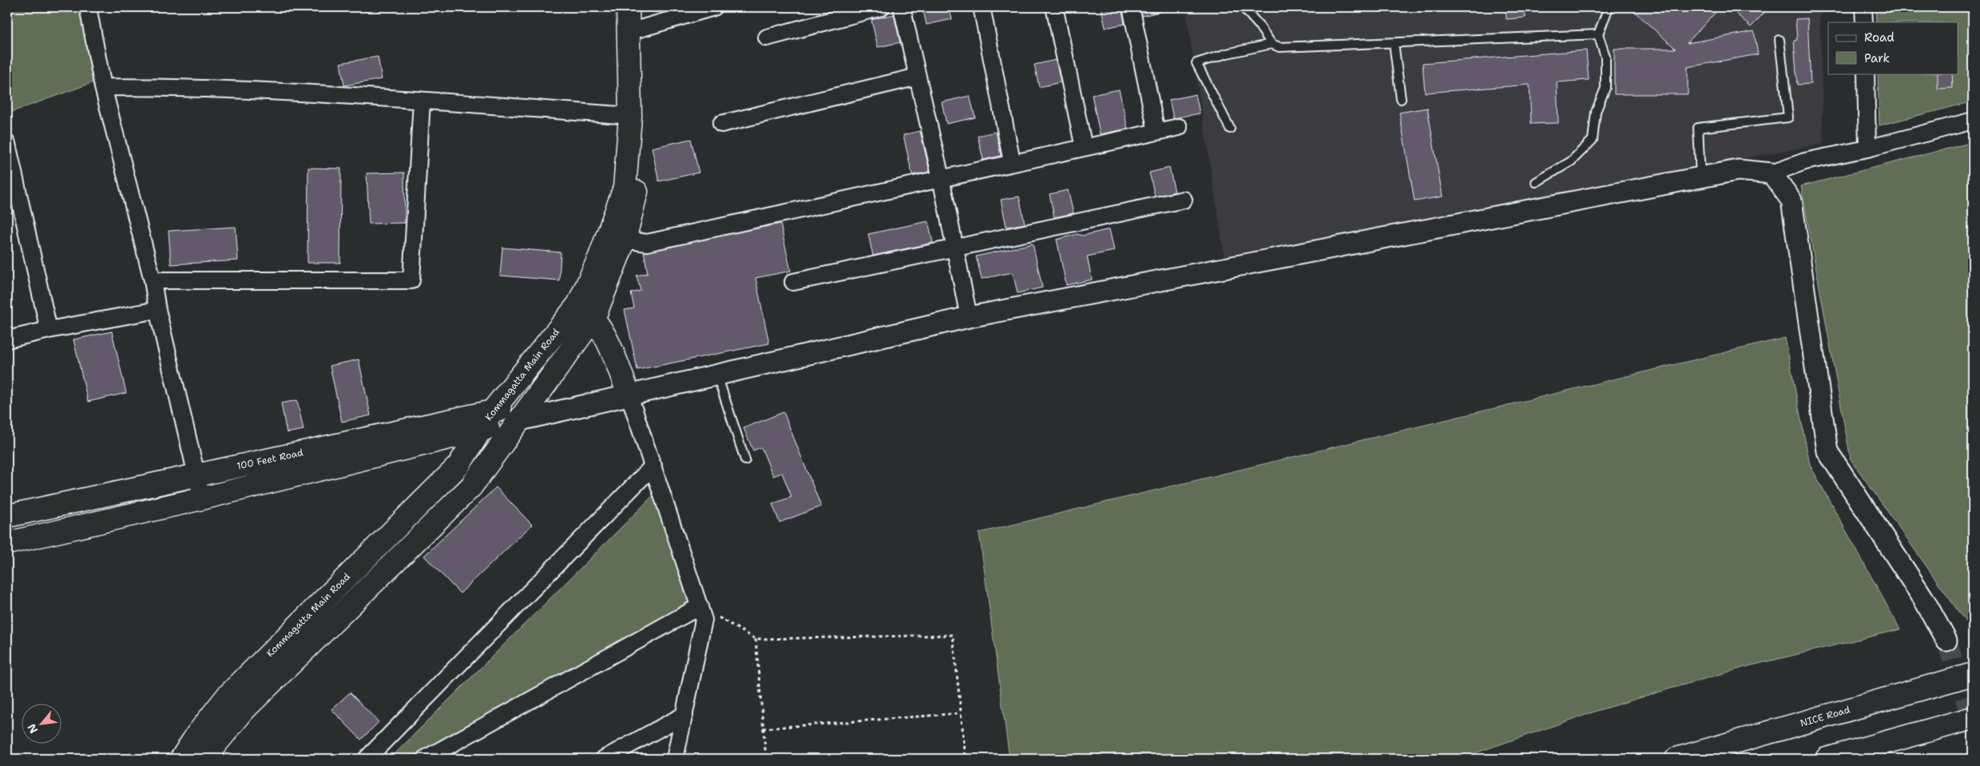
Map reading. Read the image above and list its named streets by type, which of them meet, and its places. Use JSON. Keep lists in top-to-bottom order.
{
  "streets": {
    "main road": ["Kommagatta Main Road", "100 Feet Road", "NICE Road"]
  },
  "crossings": [
    ["Kommagatta Main Road", "100 Feet Road"]
  ],
  "legend": ["Road", "Park"],
  "north": "bottom left"
}
